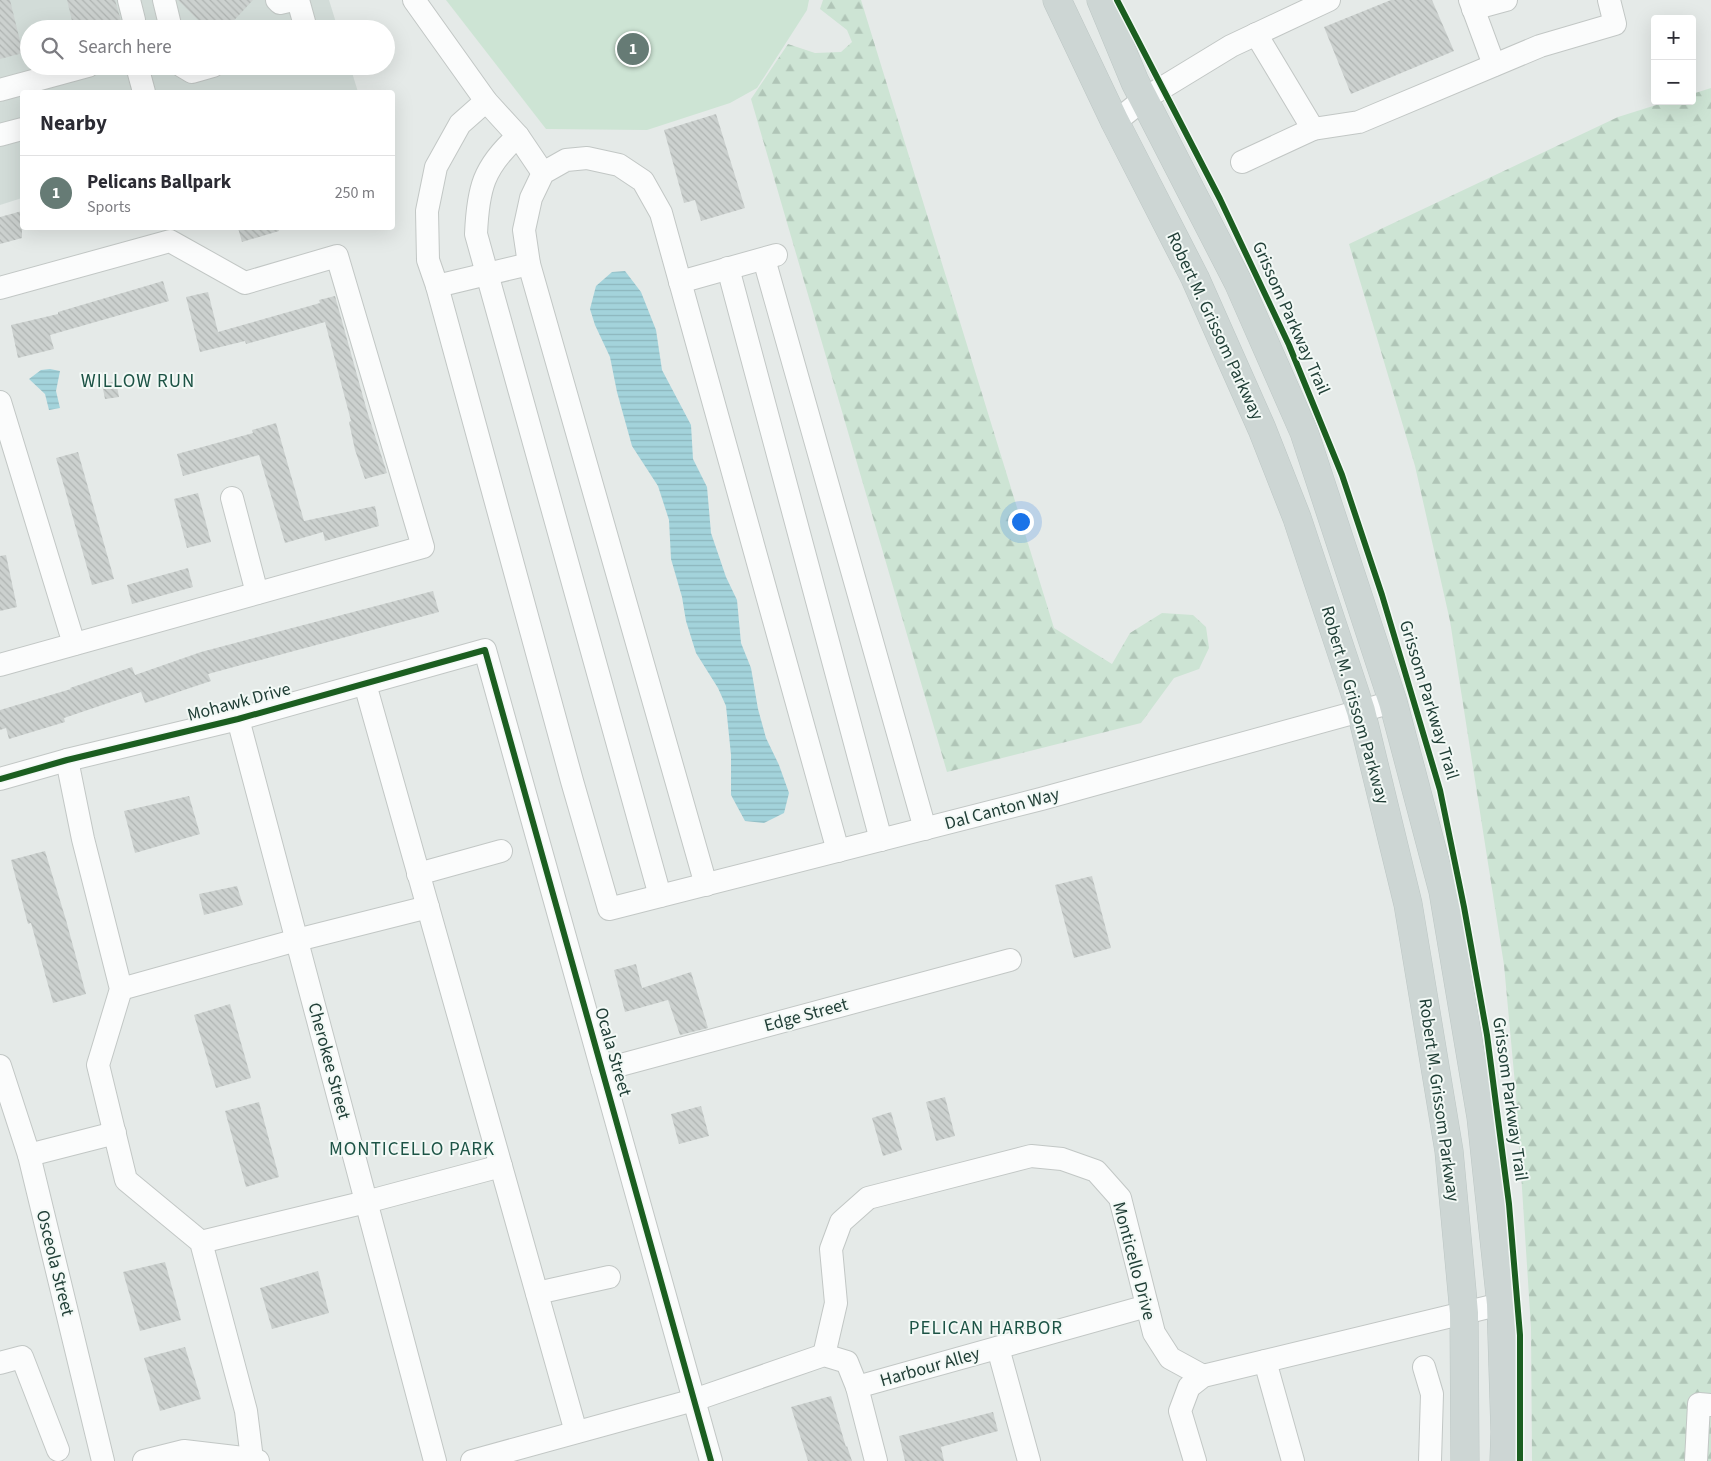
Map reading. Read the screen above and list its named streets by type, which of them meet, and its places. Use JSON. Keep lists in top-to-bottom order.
{
  "streets": {
    "main road": ["Robert M. Grissom Parkway"],
    "street": [
      "Mohawk Drive",
      "Dal Canton Way",
      "Edge Street",
      "Ocala Street",
      "Cherokee Street",
      "Monticello Drive",
      "Osceola Street",
      "Harbour Alley"
    ],
    "cycle path": ["Grissom Parkway Trail"]
  },
  "crossings": [
    ["Robert M. Grissom Parkway", "Dal Canton Way"],
    ["Mohawk Drive", "Ocala Street"],
    ["Mohawk Drive", "Cherokee Street"],
    ["Edge Street", "Ocala Street"],
    ["Monticello Drive", "Harbour Alley"]
  ],
  "districts": ["WILLOW RUN", "MONTICELLO PARK", "PELICAN HARBOR"],
  "page": {
    "map_buttons": ["+", "−"],
    "search": "Search here",
    "pins": "1",
    "heading": "Nearby",
    "list": [
      {
        "mark": "1",
        "name": "Pelicans Ballpark",
        "note": "Sports",
        "value": "250 m"
      }
    ]
  }
}
